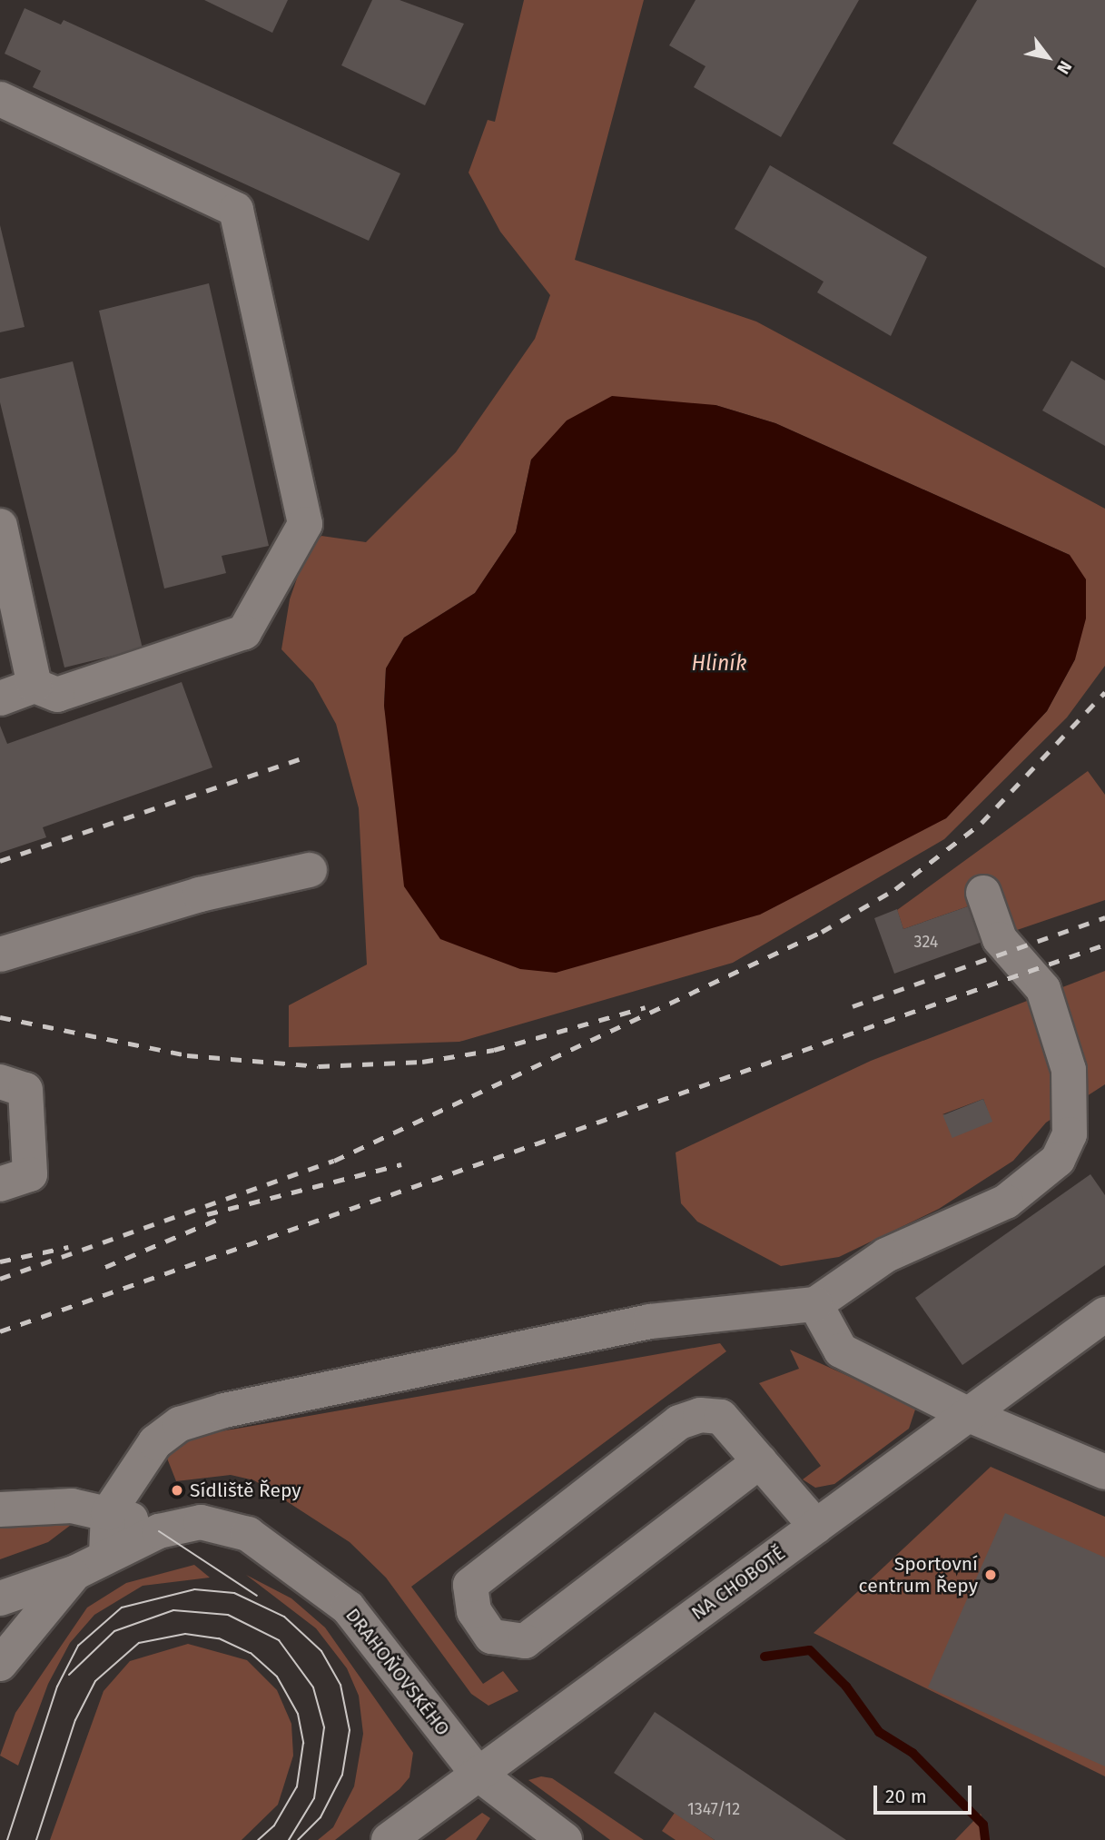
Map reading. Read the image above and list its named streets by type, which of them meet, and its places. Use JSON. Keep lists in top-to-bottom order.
{
  "streets": {
    "street": ["NA CHOBOTĚ", "DRAHOŇOVSKÉHO"]
  },
  "crossings": [
    ["NA CHOBOTĚ", "DRAHOŇOVSKÉHO"]
  ],
  "water": ["Hliník"],
  "places": ["Sídliště Řepy", "Sportovní centrum Řepy"],
  "house_numbers": ["324", "1347/12"],
  "scale_bar": "20 m",
  "north": "bottom right"
}
